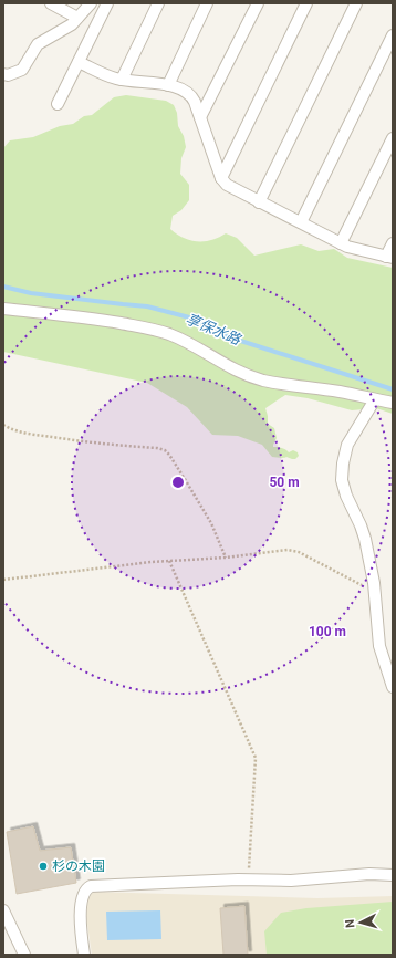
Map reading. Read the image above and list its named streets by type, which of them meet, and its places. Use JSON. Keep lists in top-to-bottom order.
{
  "water": ["享保水路"],
  "places": ["杉の木園"],
  "north": "left",
  "rings": ["50 m", "100 m"]
}
